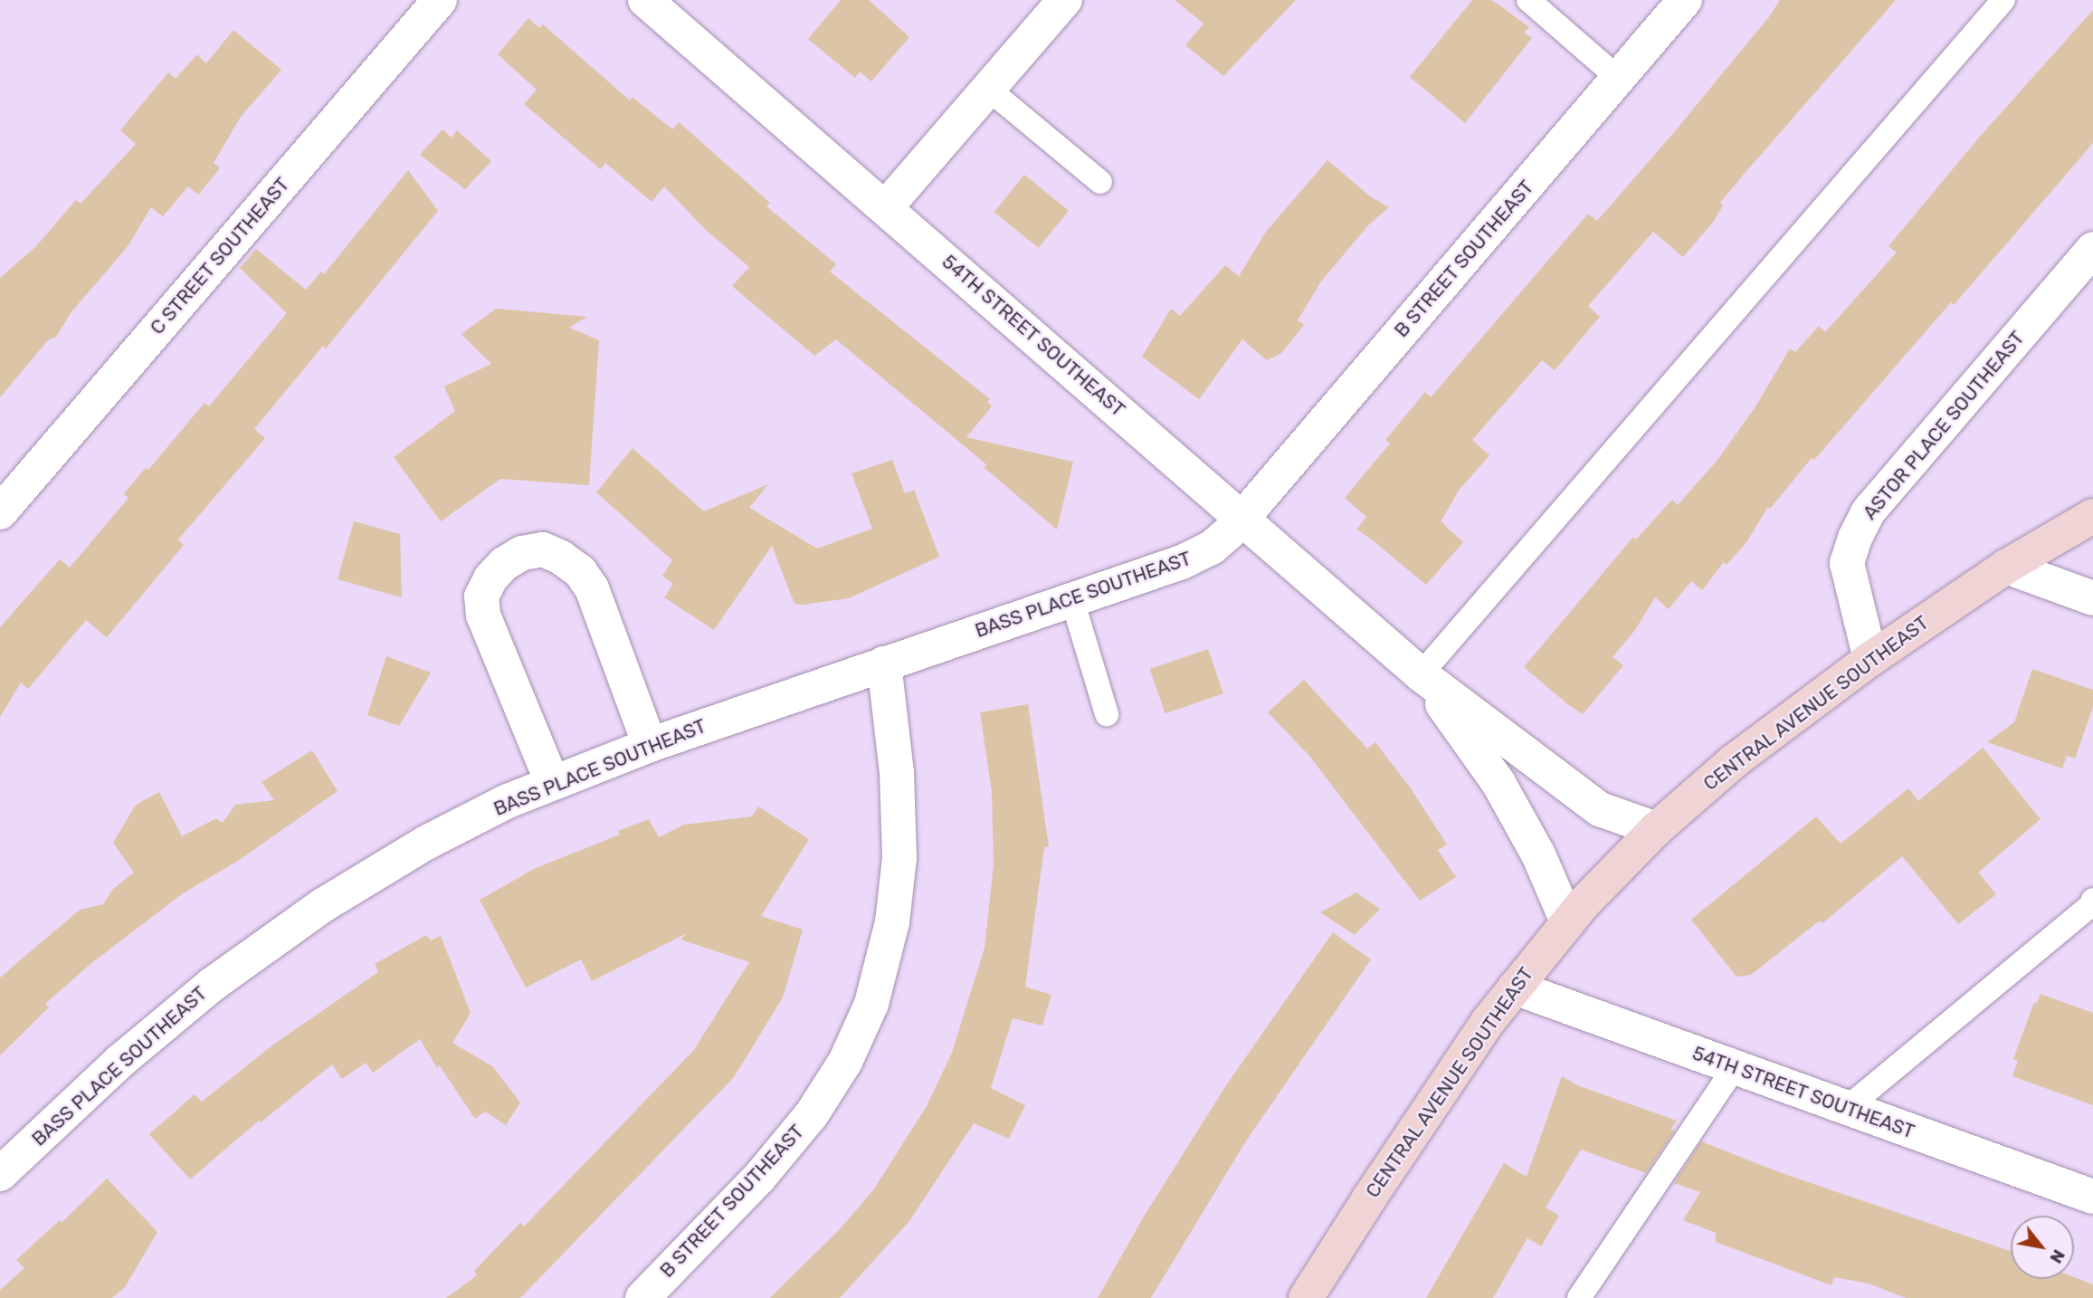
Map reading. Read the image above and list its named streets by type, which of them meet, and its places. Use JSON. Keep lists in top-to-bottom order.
{
  "streets": {
    "main road": ["CENTRAL AVENUE SOUTHEAST"],
    "street": [
      "C STREET SOUTHEAST",
      "B STREET SOUTHEAST",
      "54TH STREET SOUTHEAST",
      "ASTOR PLACE SOUTHEAST",
      "BASS PLACE SOUTHEAST"
    ]
  },
  "crossings": [
    ["B STREET SOUTHEAST", "54TH STREET SOUTHEAST"],
    ["B STREET SOUTHEAST", "BASS PLACE SOUTHEAST"],
    ["54TH STREET SOUTHEAST", "BASS PLACE SOUTHEAST"],
    ["54TH STREET SOUTHEAST", "CENTRAL AVENUE SOUTHEAST"],
    ["ASTOR PLACE SOUTHEAST", "CENTRAL AVENUE SOUTHEAST"]
  ],
  "north": "bottom right"
}
